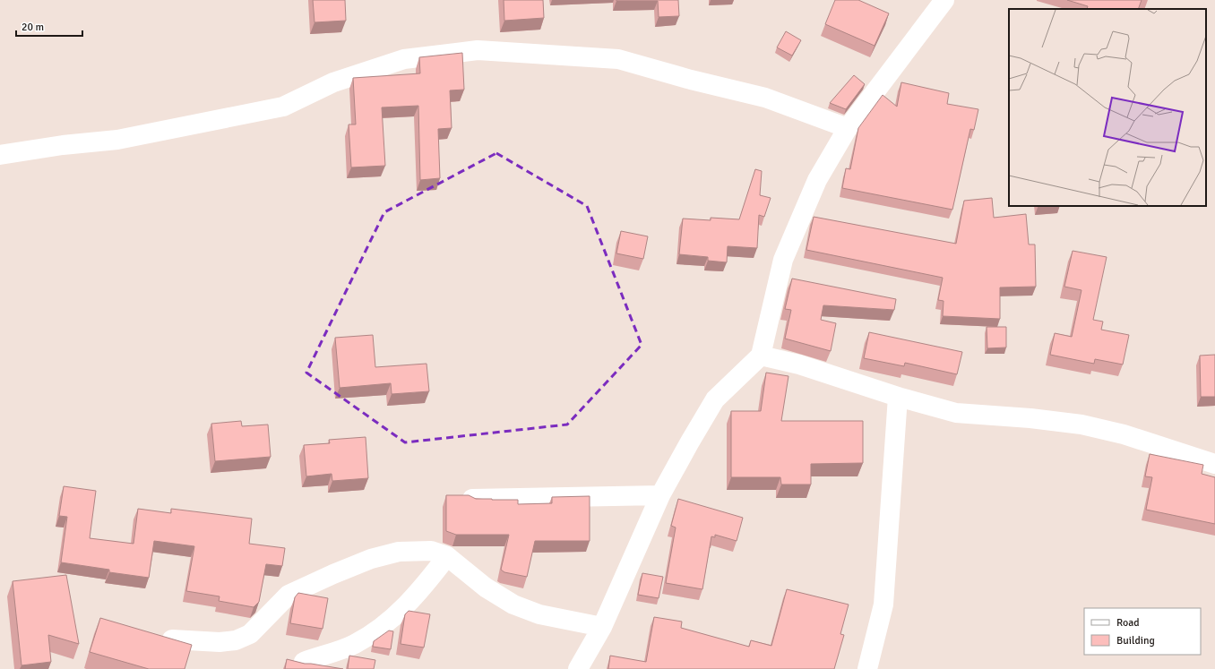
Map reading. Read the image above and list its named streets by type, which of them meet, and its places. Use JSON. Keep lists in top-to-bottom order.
{
  "legend": ["Road", "Building"],
  "scale_bar": "20 m"
}
